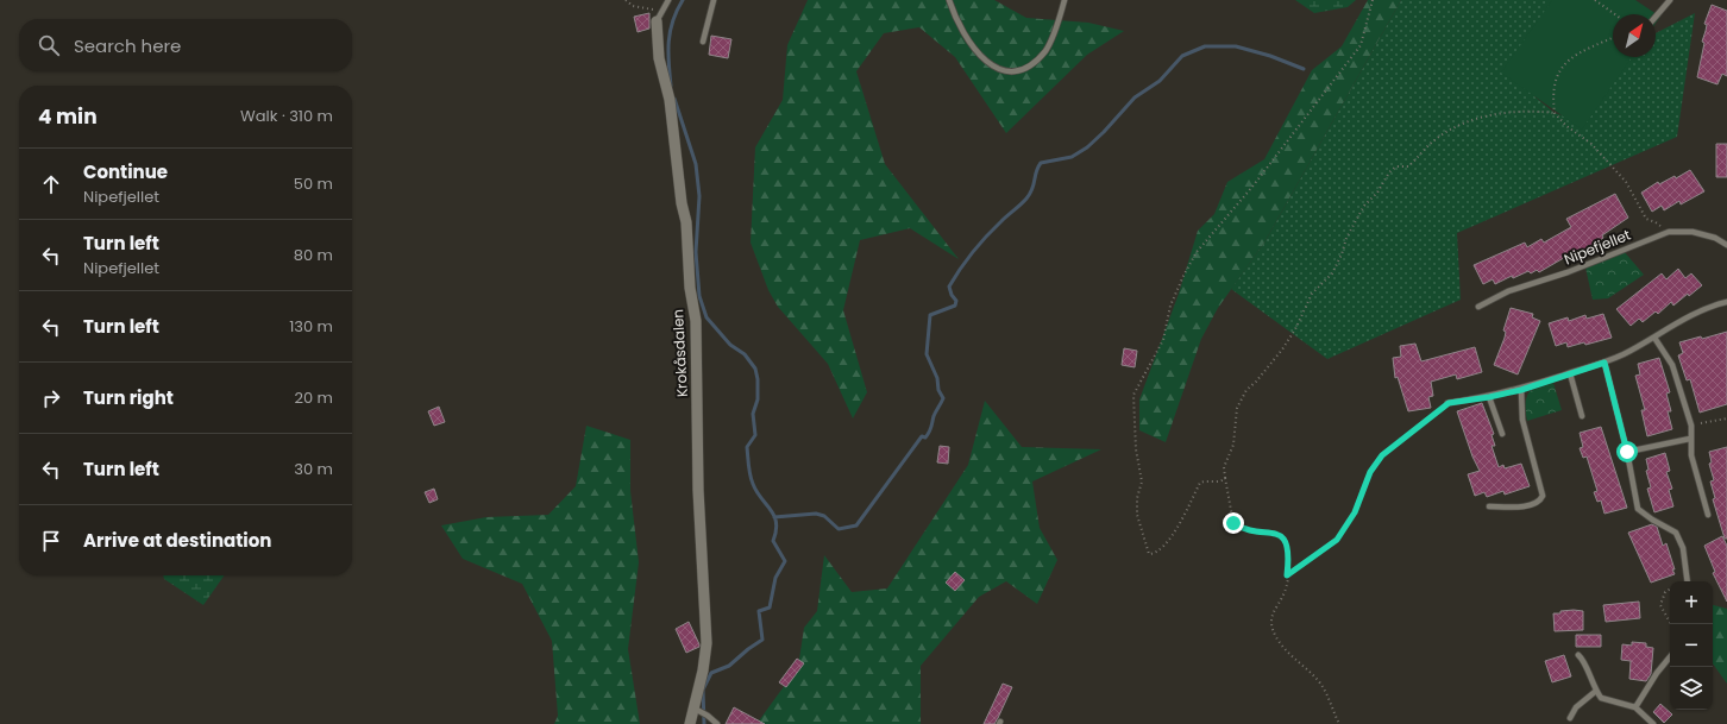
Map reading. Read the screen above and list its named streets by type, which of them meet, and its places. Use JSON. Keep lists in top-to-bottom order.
{
  "streets": {
    "street": ["Krokåsdalen"],
    "lane": ["Nipefjellet"]
  },
  "north": "top right",
  "page": {
    "search": "Search here",
    "heading": ["4 min", "Walk · 310 m"],
    "list": [
      ["Continue", "Nipefjellet", "50 m"],
      ["Turn left", "Nipefjellet", "80 m"],
      ["Turn left", "130 m"],
      ["Turn right", "20 m"],
      ["Turn left", "30 m"],
      "Arrive at destination"
    ],
    "map_buttons": ["+", "−"]
  }
}
